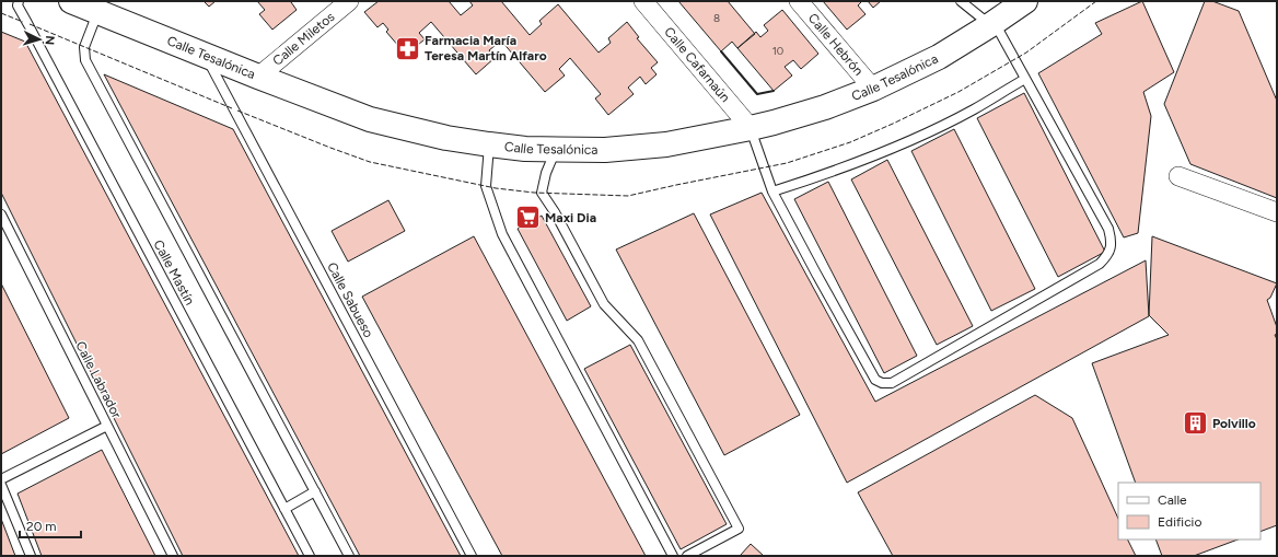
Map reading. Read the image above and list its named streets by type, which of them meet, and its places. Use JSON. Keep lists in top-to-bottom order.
{
  "streets": {
    "street": [
      "Calle Miletos",
      "Calle Hebrón",
      "Calle Tesalónica",
      "Calle Cafarnaún"
    ],
    "lane": ["Calle Mastín", "Calle Sabueso", "Calle Labrador"]
  },
  "crossings": [
    ["Calle Miletos", "Calle Tesalónica"],
    ["Calle Hebrón", "Calle Tesalónica"],
    ["Calle Tesalónica", "Calle Cafarnaún"],
    ["Calle Tesalónica", "Calle Mastín"],
    ["Calle Tesalónica", "Calle Sabueso"]
  ],
  "places": {
    "pharmacy": ["Farmacia María Teresa Martín Alfaro"],
    "supermarket": ["Maxi Dia"],
    "building": ["Polvillo"]
  },
  "house_numbers": ["8", "10"],
  "legend": ["Calle", "Edificio"],
  "scale_bar": "20 m",
  "north": "right"
}
